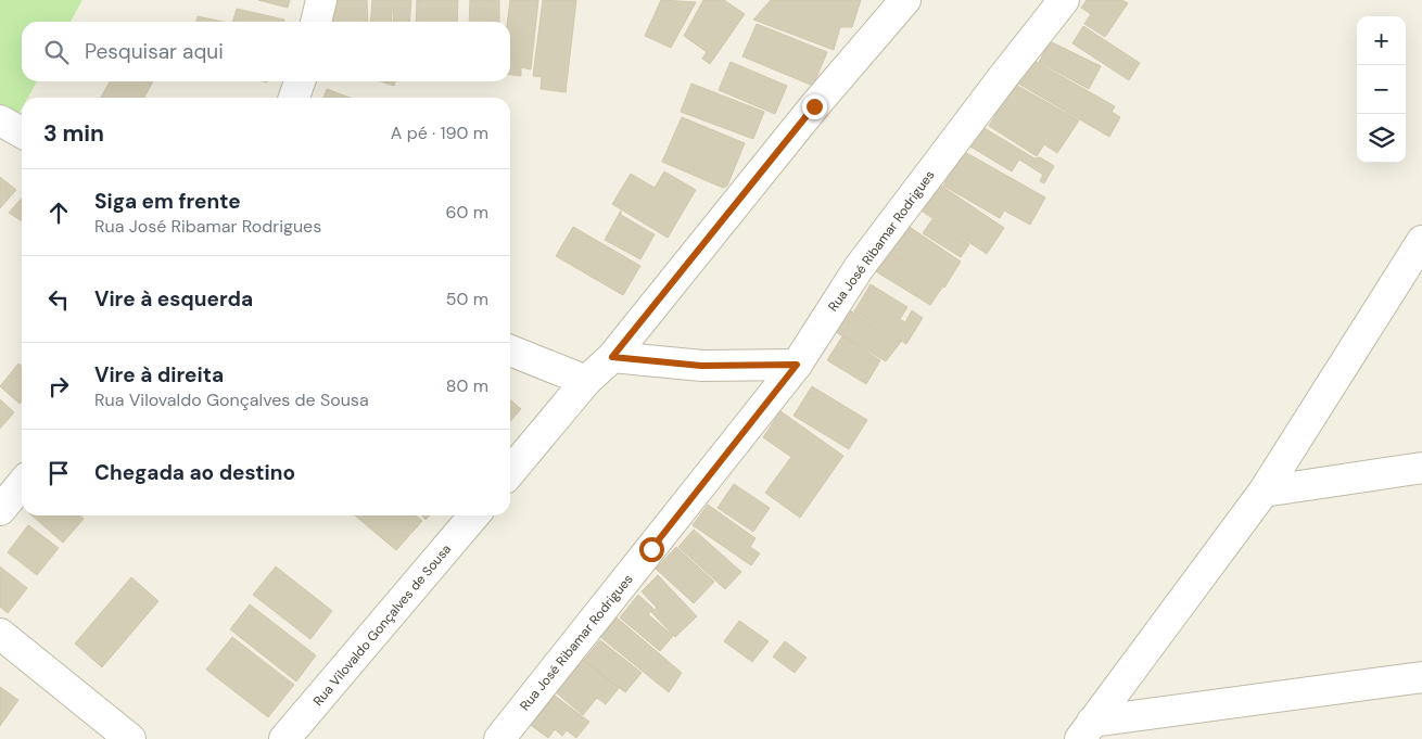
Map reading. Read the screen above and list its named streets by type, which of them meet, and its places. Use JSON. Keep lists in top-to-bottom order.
{
  "streets": {
    "street": ["Rua José Ribamar Rodrigues", "Rua Vilovaldo Gonçalves de Sousa"]
  },
  "page": {
    "map_buttons": ["+", "−"],
    "search": "Pesquisar aqui",
    "heading": ["3 min", "A pé · 190 m"],
    "list": [
      ["Siga em frente", "Rua José Ribamar Rodrigues", "60 m"],
      ["Vire à esquerda", "50 m"],
      ["Vire à direita", "Rua Vilovaldo Gonçalves de Sousa", "80 m"],
      "Chegada ao destino"
    ]
  }
}
